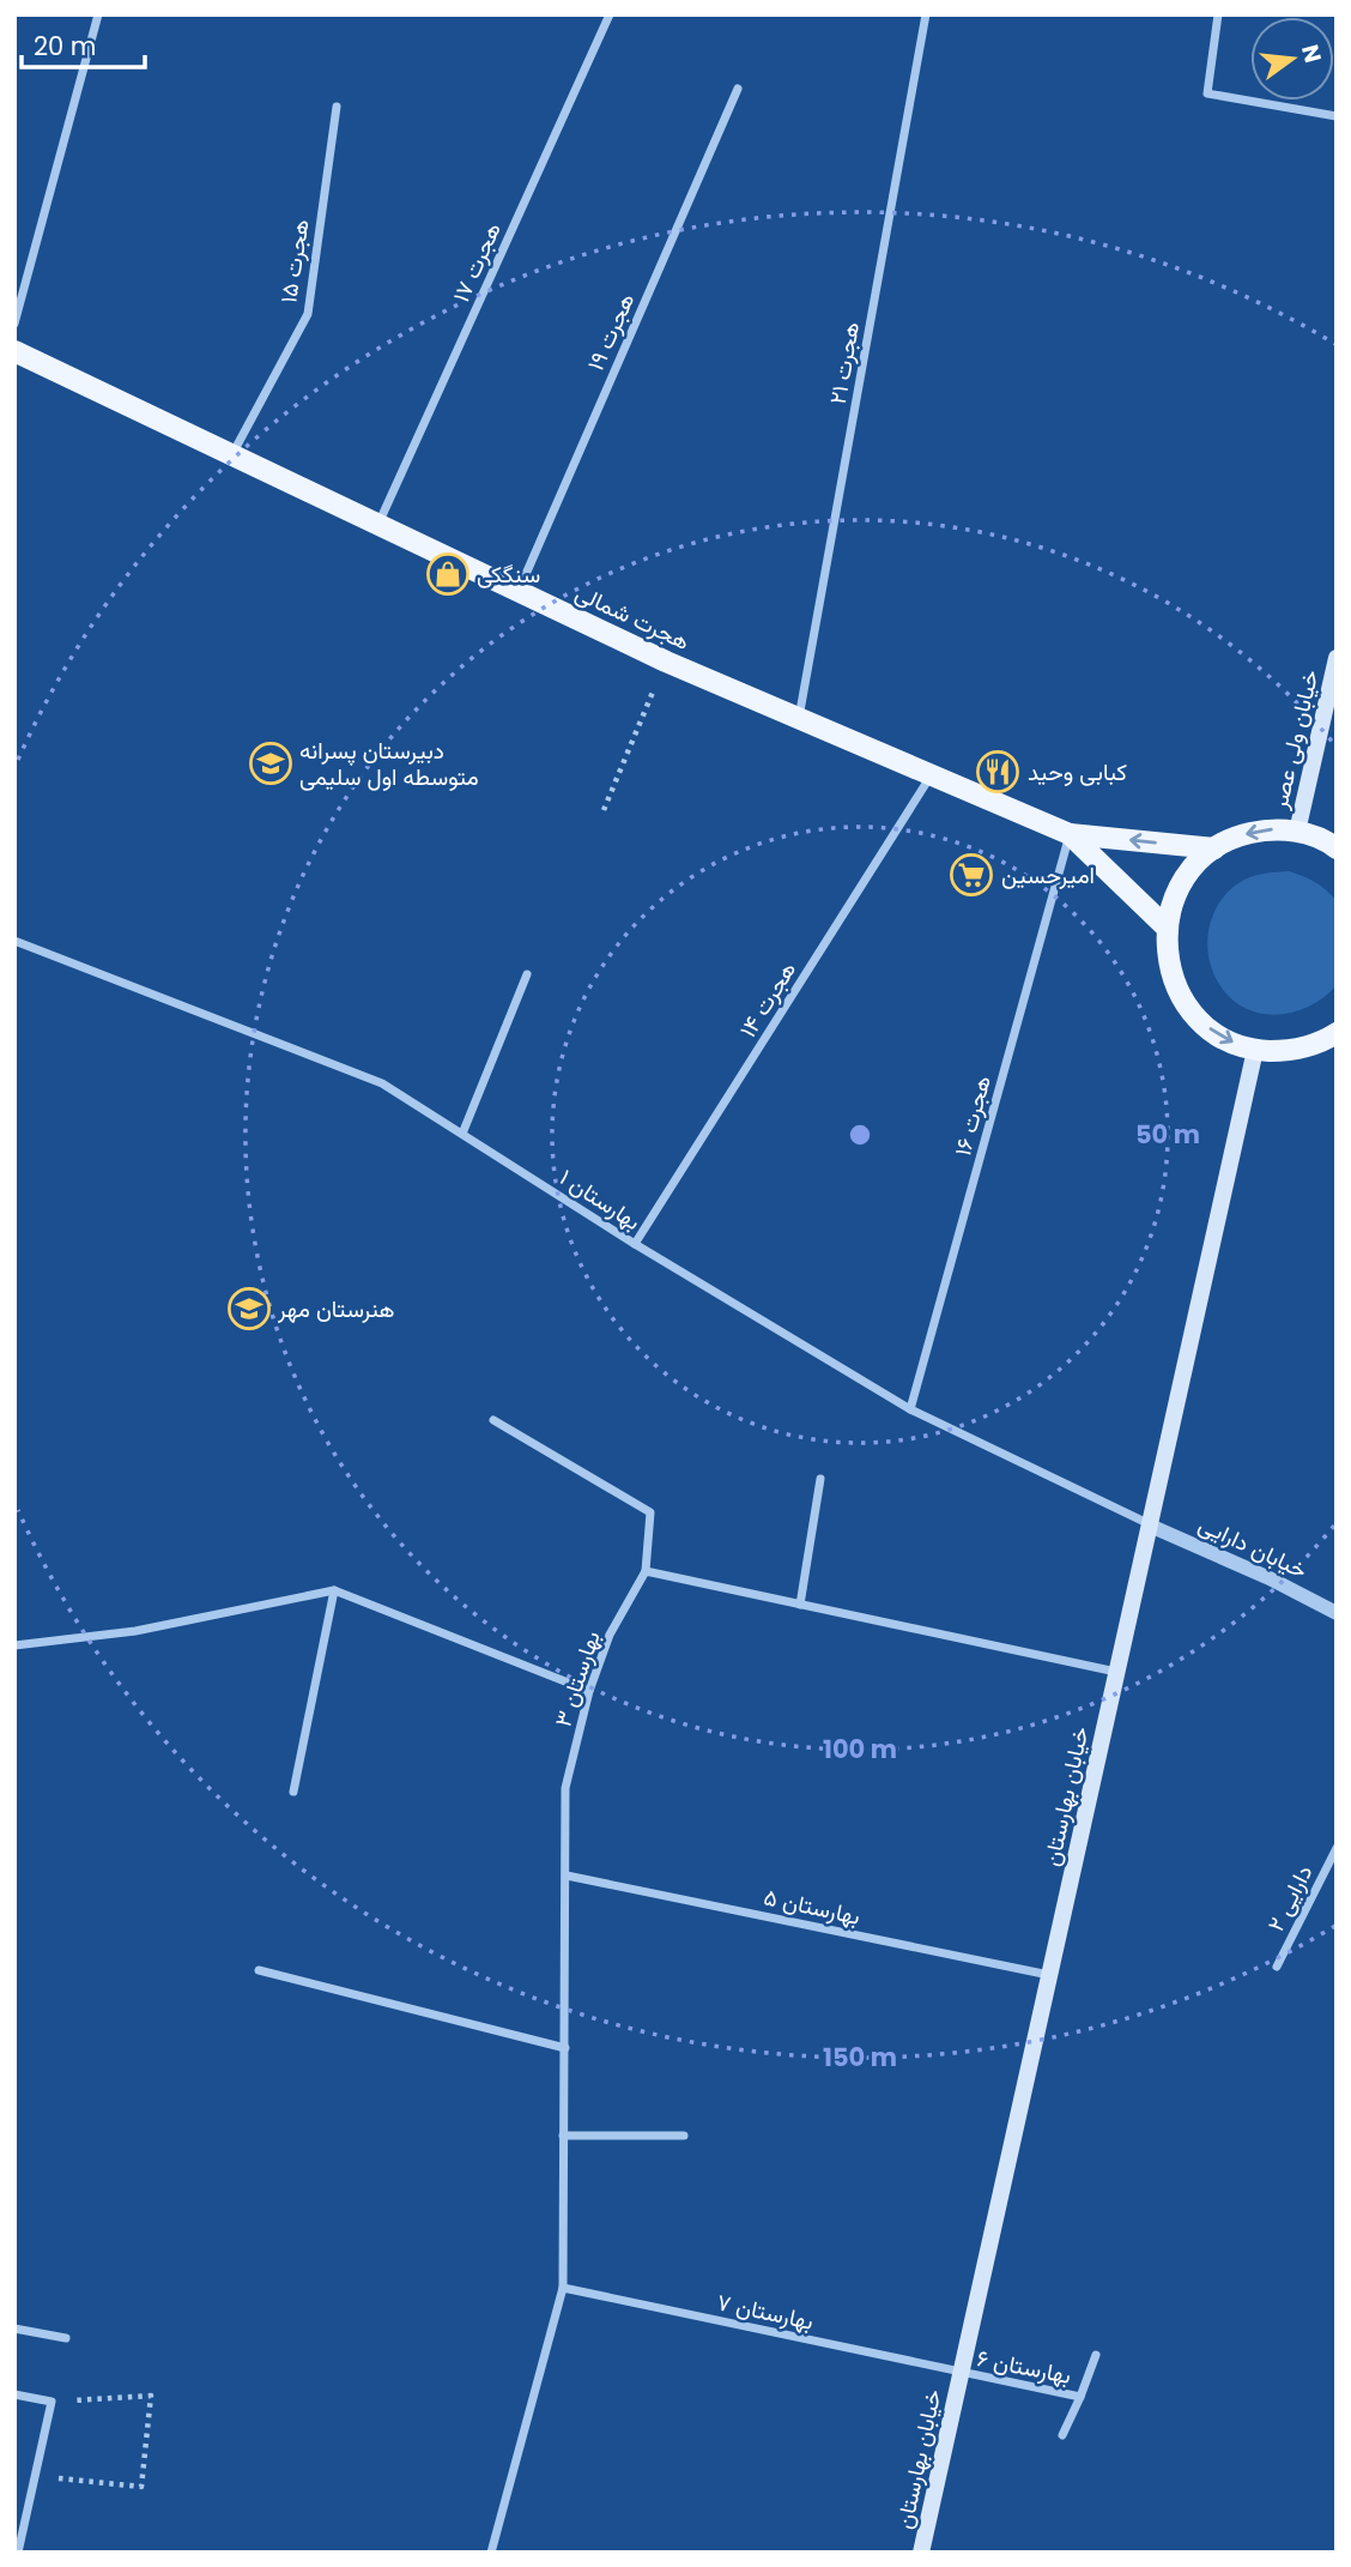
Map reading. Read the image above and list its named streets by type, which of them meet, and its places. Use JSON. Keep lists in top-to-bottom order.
{
  "streets": {
    "main road": ["هجرت شمالی", "خیابان ولی عصر", "خیابان بهارستان"],
    "street": [
      "هجرت ۱۵",
      "هجرت ۱۷",
      "هجرت ۱۹",
      "هجرت ۲۱",
      "هجرت ۱۴",
      "هجرت ۱۶",
      "بهارستان ۱",
      "خیابان دارایی",
      "بهارستان ۳",
      "دارایی ۲",
      "بهارستان ۵",
      "بهارستان ۷",
      "بهارستان ۶"
    ]
  },
  "crossings": [
    ["هجرت ۱۵", "هجرت شمالی"],
    ["هجرت ۱۷", "هجرت شمالی"],
    ["هجرت ۱۹", "هجرت شمالی"],
    ["هجرت ۲۱", "هجرت شمالی"],
    ["هجرت شمالی", "هجرت ۱۴"],
    ["هجرت شمالی", "هجرت ۱۶"],
    ["هجرت ۱۴", "بهارستان ۱"],
    ["هجرت ۱۶", "بهارستان ۱"],
    ["بهارستان ۱", "خیابان دارایی"],
    ["بهارستان ۱", "خیابان بهارستان"],
    ["خیابان دارایی", "خیابان بهارستان"],
    ["بهارستان ۳", "بهارستان ۵"],
    ["بهارستان ۳", "بهارستان ۷"],
    ["خیابان بهارستان", "بهارستان ۵"],
    ["خیابان بهارستان", "بهارستان ۷"],
    ["خیابان بهارستان", "بهارستان ۶"],
    ["بهارستان ۷", "بهارستان ۶"]
  ],
  "places": {
    "shop": ["سنگکی"],
    "school or university": ["دبیرستان پسرانه متوسطه اول سلیمی", "هنرستان مهر"],
    "restaurant": ["کبابی وحید"],
    "supermarket": ["امیرحسین"]
  },
  "scale_bar": "20 m",
  "north": "right",
  "rings": ["50 m", "100 m", "150 m"]
}
